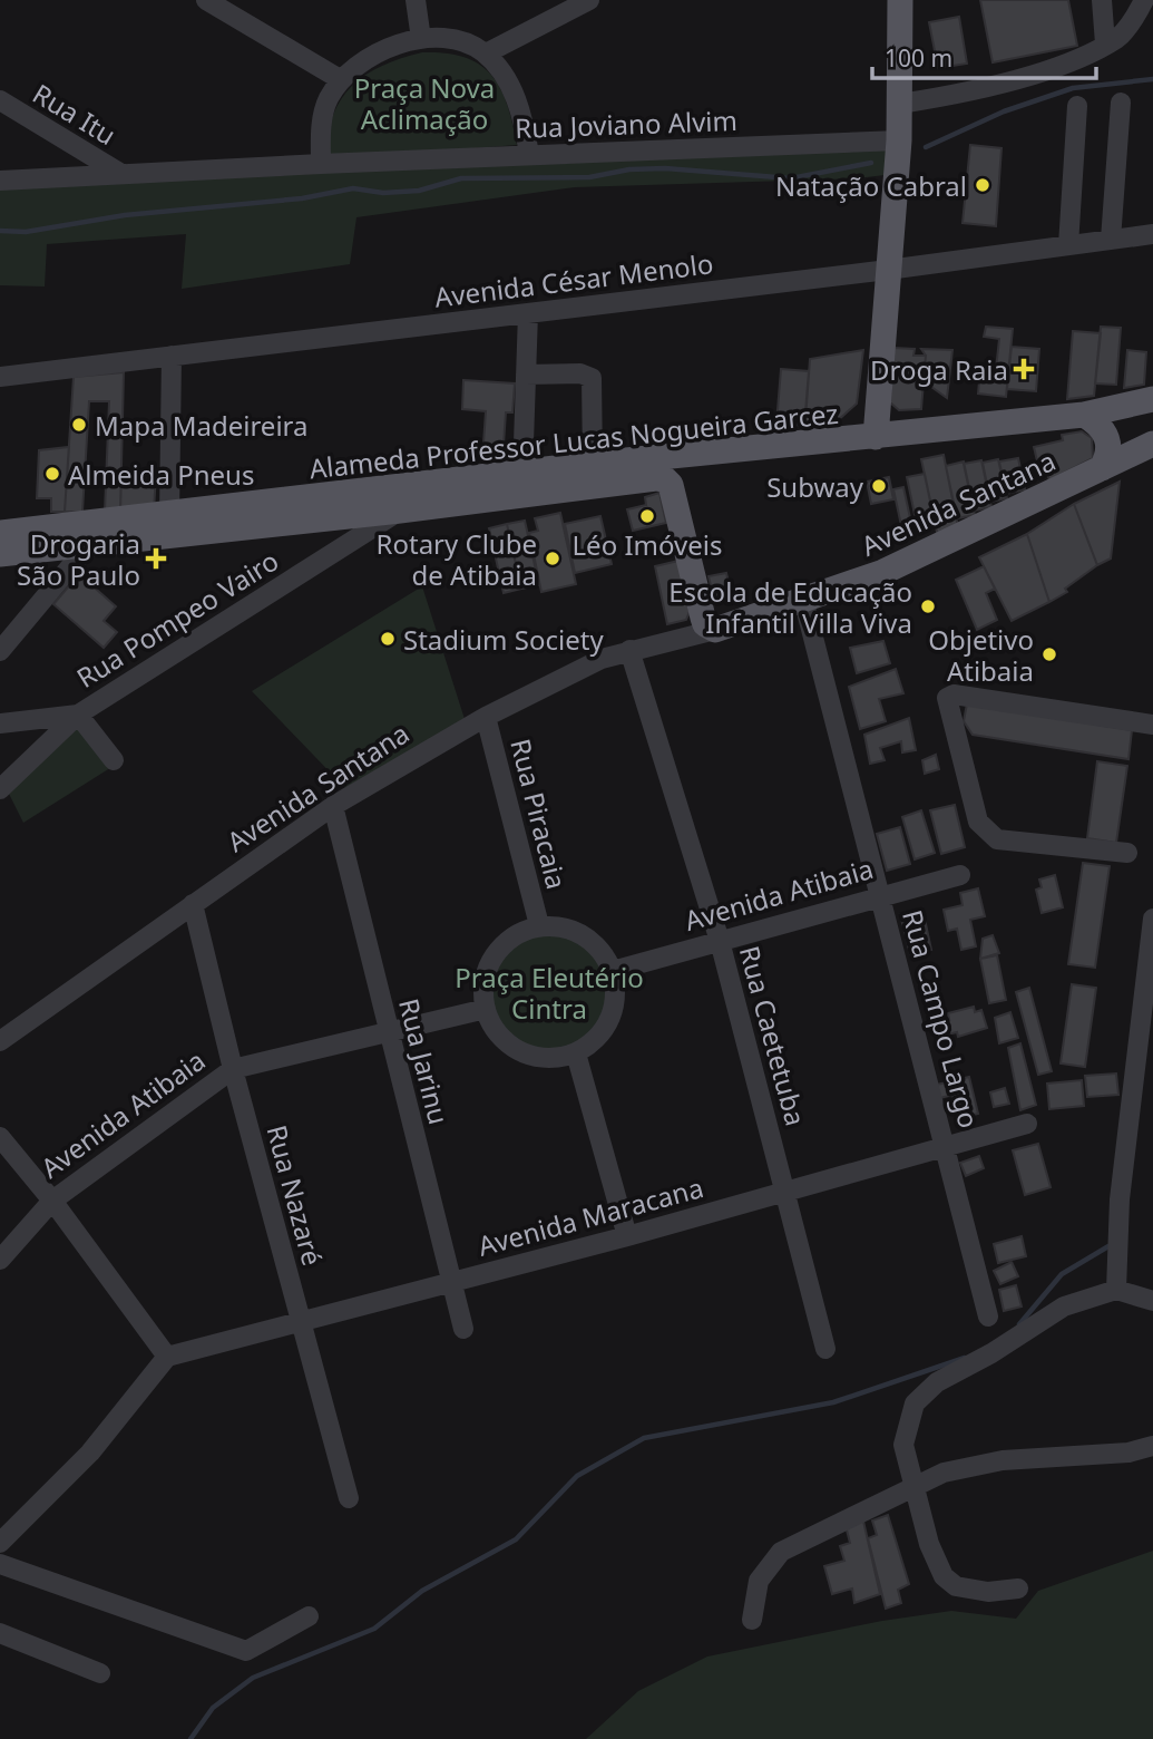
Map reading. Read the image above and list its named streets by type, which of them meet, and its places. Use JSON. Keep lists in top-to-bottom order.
{
  "streets": {
    "main road": ["Alameda Professor Lucas Nogueira Garcez", "Avenida Santana"],
    "street": [
      "Rua Itu",
      "Rua Joviano Alvim",
      "Avenida César Menolo",
      "Rua Pompeo Vairo",
      "Rua Piracaia",
      "Avenida Atibaia",
      "Rua Campo Largo",
      "Rua Caetetuba",
      "Rua Jarinu",
      "Rua Nazaré",
      "Avenida Maracana"
    ]
  },
  "crossings": [
    ["Rua Itu", "Rua Joviano Alvim"],
    ["Alameda Professor Lucas Nogueira Garcez", "Rua Pompeo Vairo"],
    ["Avenida Santana", "Rua Piracaia"],
    ["Avenida Santana", "Rua Campo Largo"],
    ["Avenida Santana", "Rua Caetetuba"],
    ["Avenida Santana", "Rua Jarinu"],
    ["Avenida Santana", "Rua Nazaré"],
    ["Rua Piracaia", "Avenida Atibaia"],
    ["Avenida Atibaia", "Rua Campo Largo"],
    ["Avenida Atibaia", "Rua Caetetuba"],
    ["Avenida Atibaia", "Rua Jarinu"],
    ["Avenida Atibaia", "Rua Nazaré"],
    ["Rua Campo Largo", "Avenida Maracana"],
    ["Rua Caetetuba", "Avenida Maracana"],
    ["Rua Jarinu", "Avenida Maracana"],
    ["Rua Nazaré", "Avenida Maracana"]
  ],
  "parks": ["Praça Nova Aclimação", "Praça Eleutério Cintra"],
  "places": {
    "other": [
      "Natação Cabral",
      "Mapa Madeireira",
      "Almeida Pneus",
      "Subway",
      "Léo Imóveis",
      "Rotary Clube de Atibaia",
      "Escola de Educação Infantil Villa Viva",
      "Stadium Society",
      "Objetivo Atibaia"
    ],
    "health": ["Droga Raia", "Drogaria São Paulo"]
  },
  "scale_bar": "100 m"
}
